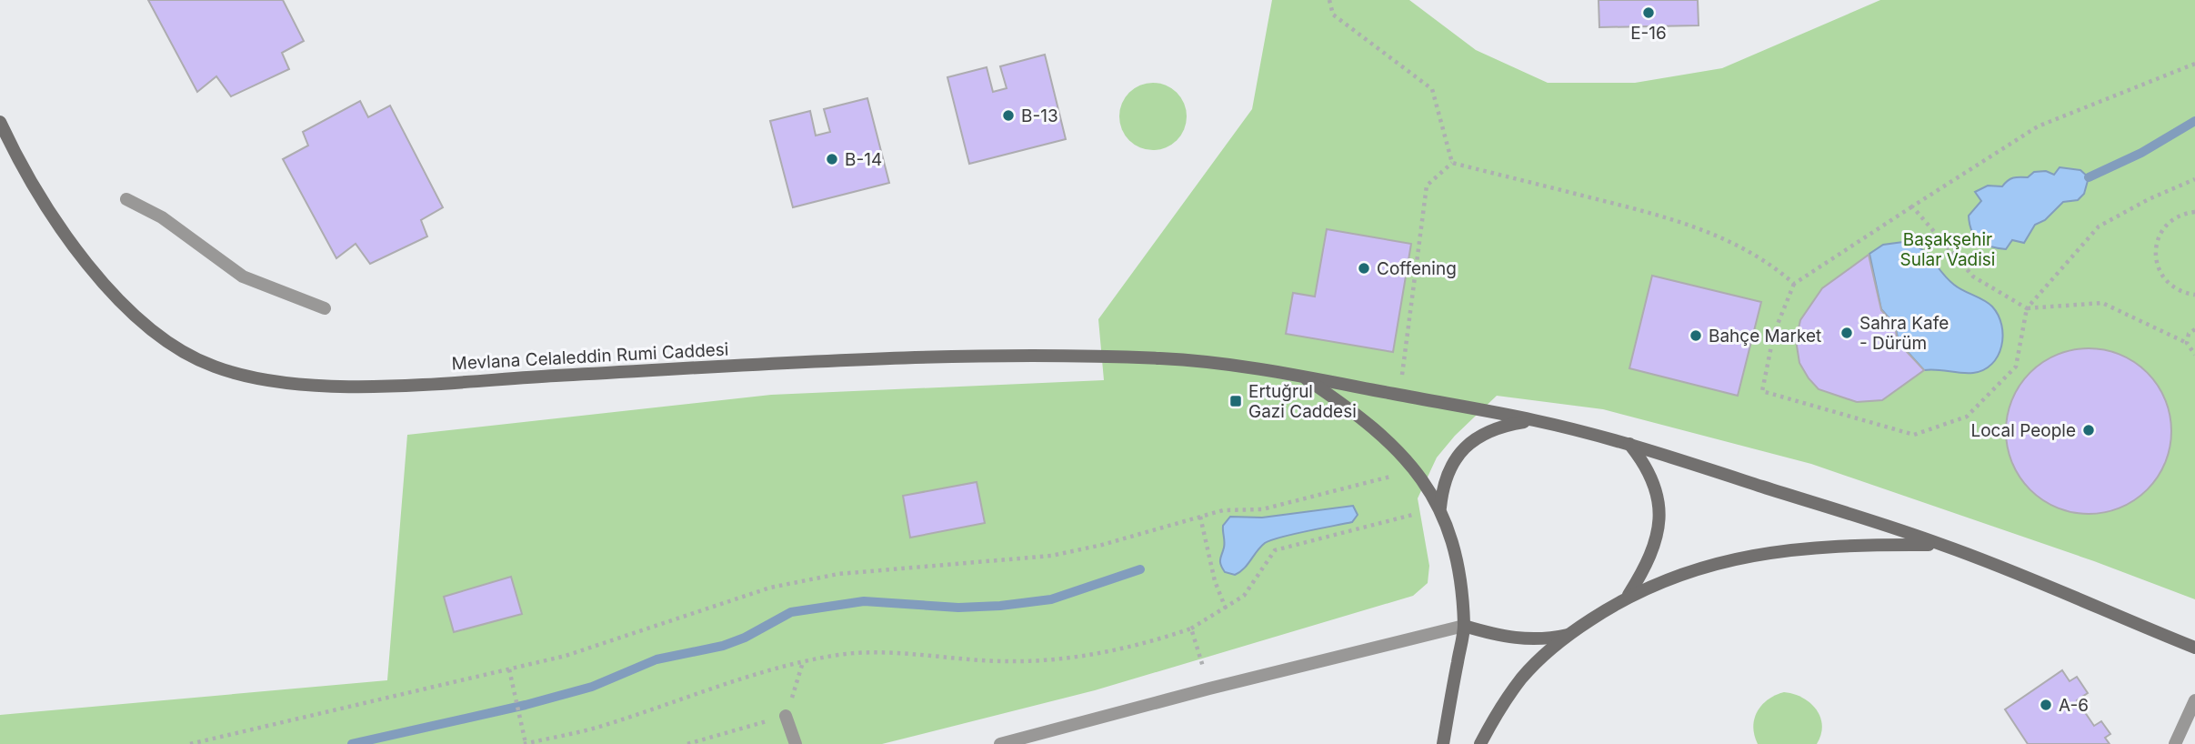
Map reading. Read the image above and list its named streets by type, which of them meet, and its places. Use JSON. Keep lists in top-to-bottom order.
{
  "streets": {
    "street": ["Mevlana Celaleddin Rumi Caddesi"]
  },
  "parks": ["Başakşehir Sular Vadisi"],
  "places": {
    "other": [
      "E-16",
      "B-13",
      "B-14",
      "Coffening",
      "Sahra Kafe - Dürüm",
      "Bahçe Market",
      "Local People",
      "A-6"
    ],
    "transit": ["Ertuğrul Gazi Caddesi"]
  }
}
